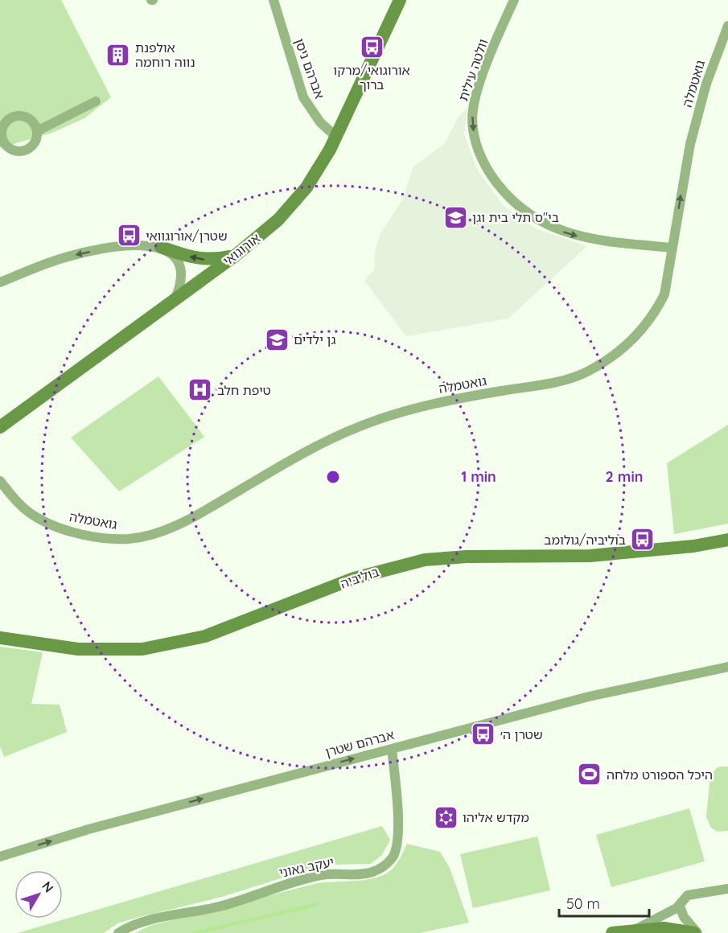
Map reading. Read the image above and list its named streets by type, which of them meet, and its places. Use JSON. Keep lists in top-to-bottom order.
{
  "streets": {
    "street": [
      "אברהם ניסן",
      "וולטה עילית",
      "גואטמלה",
      "אורוגואי",
      "בוליביה",
      "אברהם שטרן",
      "יעקב גאוני"
    ]
  },
  "crossings": [
    ["אברהם ניסן", "אורוגואי"],
    ["וולטה עילית", "גואטמלה"],
    ["אברהם שטרן", "יעקב גאוני"]
  ],
  "one_way": ["אברהם שטרן"],
  "places": {
    "bus stop": [
      "אורוגואי/מרקו ברוך",
      "שטרן/אורוגוואי",
      "בוליביה/גולומב",
      "שטרן ה׳"
    ],
    "building": ["אולפנת נווה רוחמה"],
    "school or university": ["בי\"ס תלי בית וגן", "גן ילדים"],
    "hospital": ["טיפת חלב"],
    "sports": ["היכל הספורט מלחה"],
    "synagogue": ["מקדש אליהו"]
  },
  "scale_bar": "50 m",
  "north": "top right",
  "rings": ["1 min", "2 min"]
}
